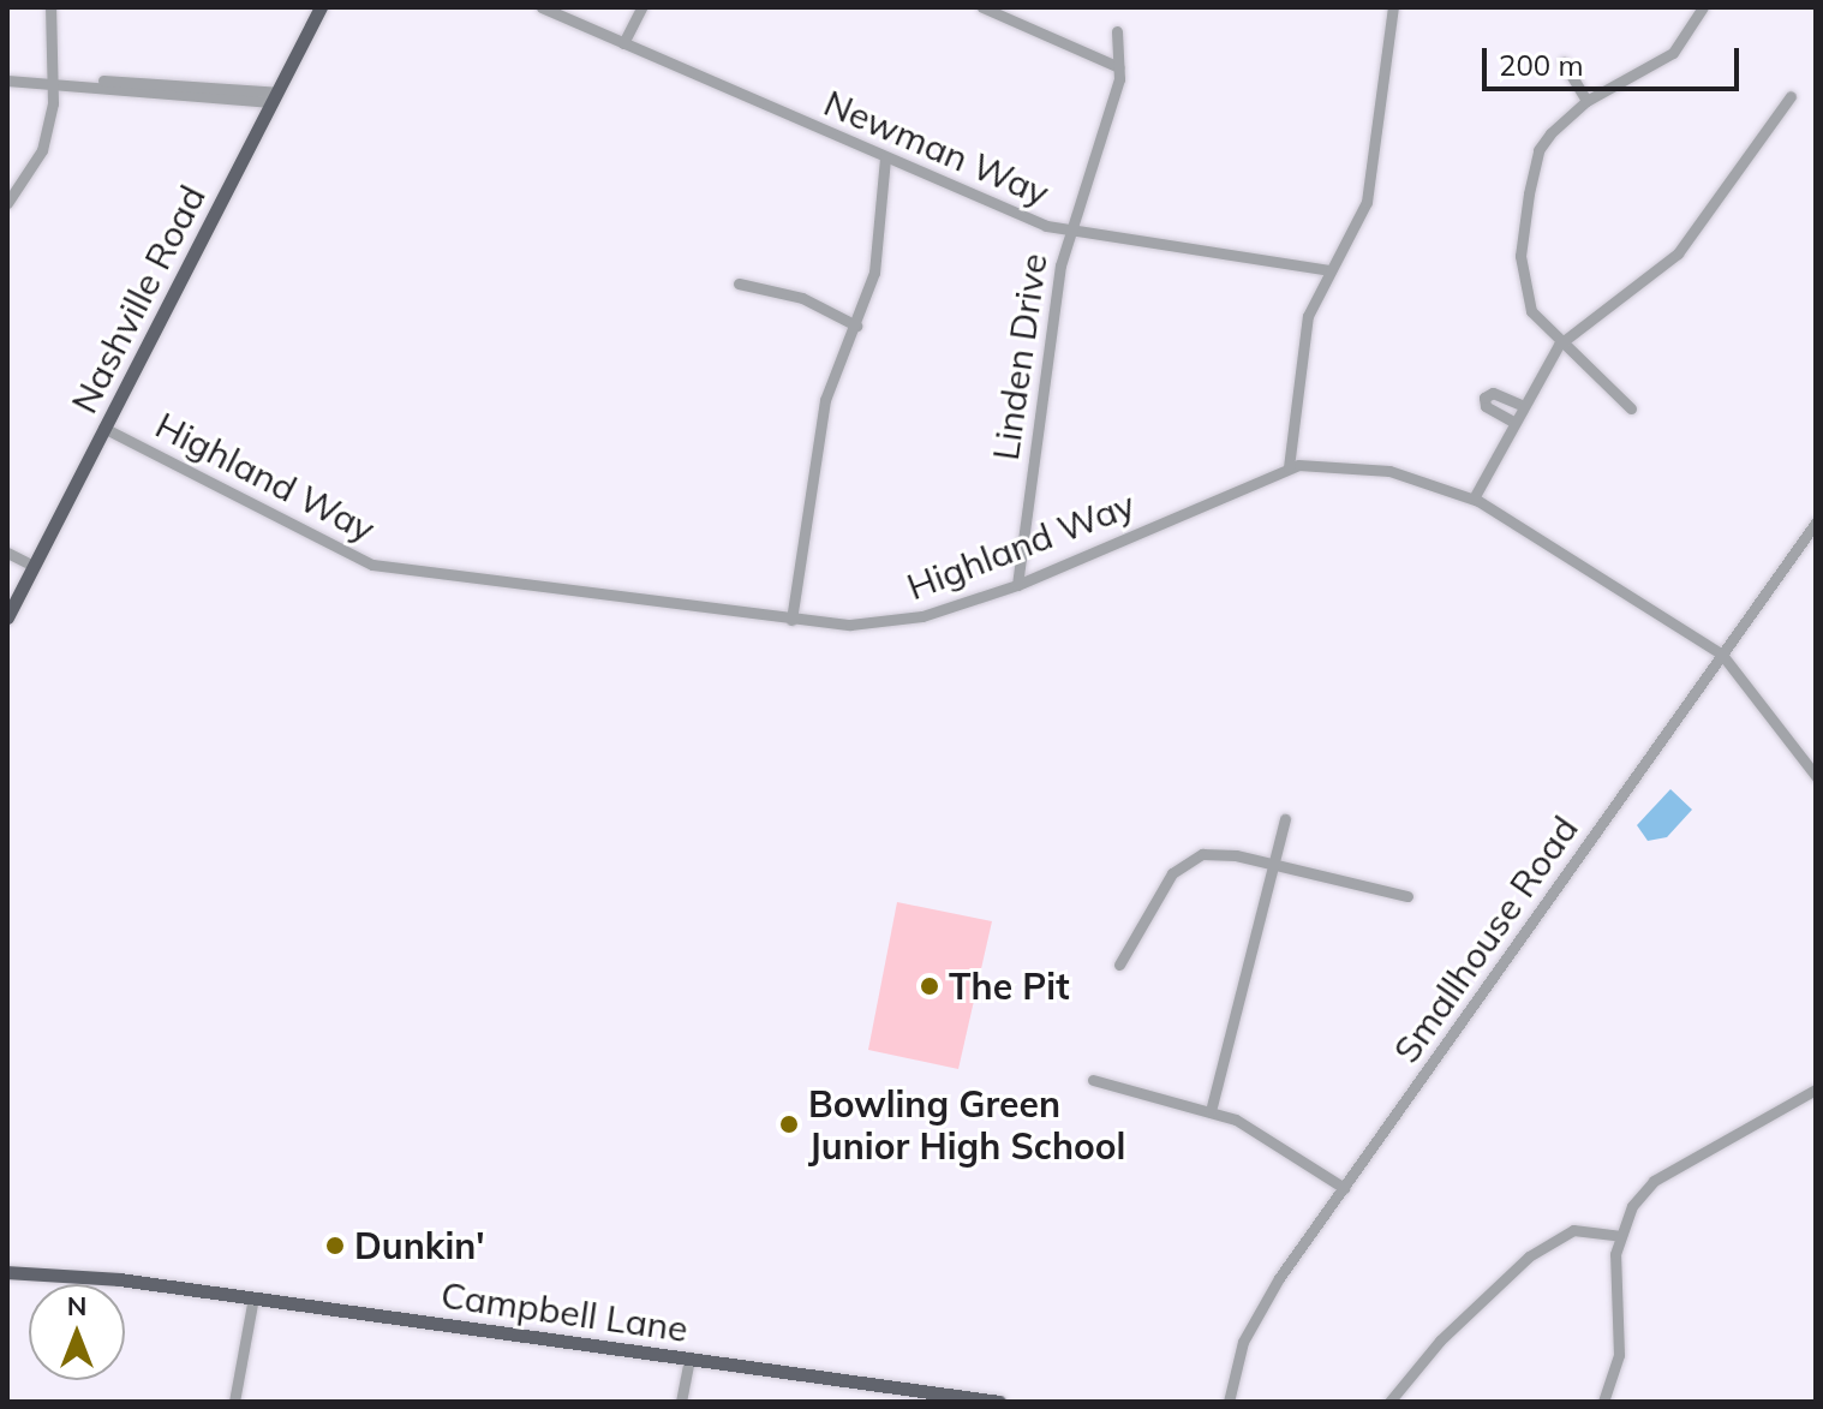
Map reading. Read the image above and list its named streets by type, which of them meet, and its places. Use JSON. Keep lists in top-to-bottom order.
{
  "streets": {
    "main road": ["Nashville Road", "Campbell Lane"],
    "street": [
      "Newman Way",
      "Linden Drive",
      "Highland Way",
      "Smallhouse Road"
    ]
  },
  "crossings": [
    ["Newman Way", "Linden Drive"],
    ["Nashville Road", "Highland Way"],
    ["Linden Drive", "Highland Way"],
    ["Highland Way", "Smallhouse Road"]
  ],
  "places": ["The Pit", "Bowling Green Junior High School", "Dunkin'"],
  "scale_bar": "200 m",
  "north": "top"
}
